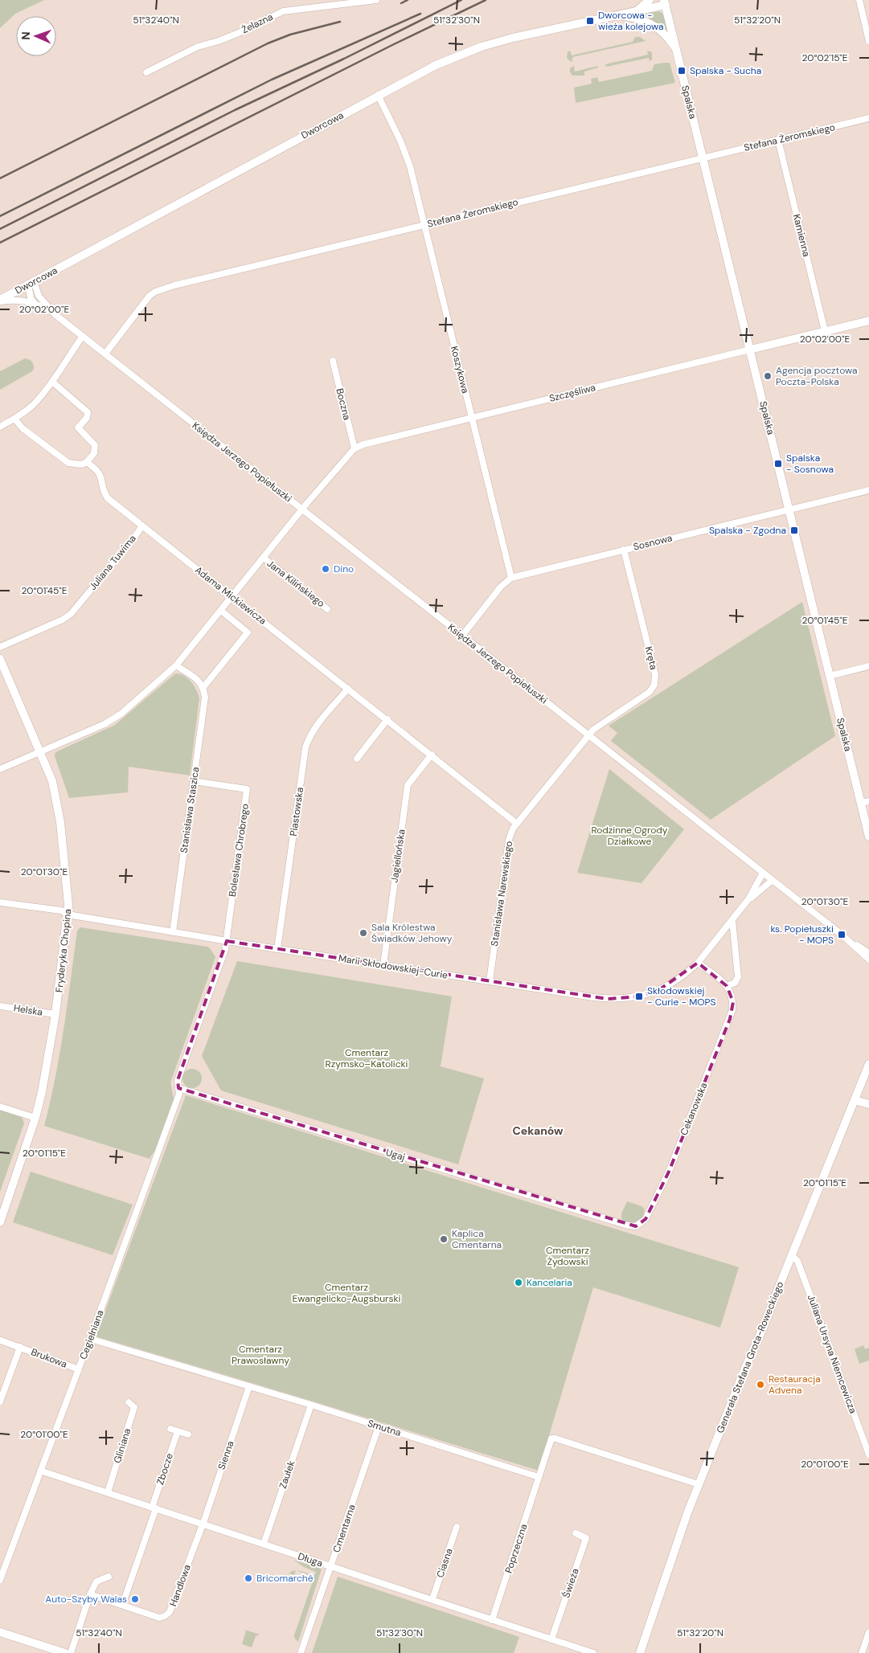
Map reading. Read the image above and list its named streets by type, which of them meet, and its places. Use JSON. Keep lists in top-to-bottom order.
{
  "streets": {
    "street": [
      "Żelazna",
      "Spalska",
      "Dworcowa",
      "Stefana Żeromskiego",
      "Kamienna",
      "Koszykowa",
      "Szczęśliwa",
      "Boczna",
      "Księdza Jerzego Popiełuszki",
      "Sosnowa",
      "Juliana Tuwima",
      "Jana Kilińskiego",
      "Adama Mickiewicza",
      "Kręta",
      "Stanisława Staszica",
      "Piastowska",
      "Bolesława Chrobrego",
      "Jagiellońska",
      "Stanisława Narewskiego",
      "Fryderyka Chopina",
      "Marii Skłodowskiej-Curie",
      "Helska",
      "Cekanowska",
      "Ugaj",
      "Cegielniana",
      "Juliana Ursyna Niemcewicza",
      "Generała Stefana Grota-Roweckiego",
      "Brukowa",
      "Smutna",
      "Gliniana",
      "Sienna",
      "Zbocze",
      "Zaułek",
      "Cmentarna",
      "Poprzeczna",
      "Długa",
      "Ciasna",
      "Świeża",
      "Handlowa"
    ]
  },
  "crossings": [
    ["Spalska", "Dworcowa"],
    ["Spalska", "Stefana Żeromskiego"],
    ["Spalska", "Szczęśliwa"],
    ["Spalska", "Sosnowa"],
    ["Dworcowa", "Koszykowa"],
    ["Dworcowa", "Księdza Jerzego Popiełuszki"],
    ["Stefana Żeromskiego", "Kamienna"],
    ["Stefana Żeromskiego", "Koszykowa"],
    ["Stefana Żeromskiego", "Księdza Jerzego Popiełuszki"],
    ["Kamienna", "Szczęśliwa"],
    ["Koszykowa", "Szczęśliwa"],
    ["Koszykowa", "Sosnowa"],
    ["Szczęśliwa", "Boczna"],
    ["Szczęśliwa", "Księdza Jerzego Popiełuszki"],
    ["Szczęśliwa", "Jana Kilińskiego"],
    ["Księdza Jerzego Popiełuszki", "Sosnowa"],
    ["Księdza Jerzego Popiełuszki", "Jana Kilińskiego"],
    ["Księdza Jerzego Popiełuszki", "Kręta"],
    ["Księdza Jerzego Popiełuszki", "Stanisława Narewskiego"],
    ["Księdza Jerzego Popiełuszki", "Marii Skłodowskiej-Curie"],
    ["Sosnowa", "Kręta"],
    ["Juliana Tuwima", "Adama Mickiewicza"],
    ["Jana Kilińskiego", "Adama Mickiewicza"],
    ["Jana Kilińskiego", "Fryderyka Chopina"],
    ["Adama Mickiewicza", "Piastowska"],
    ["Adama Mickiewicza", "Jagiellońska"],
    ["Adama Mickiewicza", "Stanisława Narewskiego"],
    ["Kręta", "Stanisława Narewskiego"],
    ["Stanisława Staszica", "Bolesława Chrobrego"],
    ["Stanisława Staszica", "Marii Skłodowskiej-Curie"],
    ["Piastowska", "Marii Skłodowskiej-Curie"],
    ["Bolesława Chrobrego", "Marii Skłodowskiej-Curie"],
    ["Bolesława Chrobrego", "Cegielniana"],
    ["Jagiellońska", "Marii Skłodowskiej-Curie"],
    ["Stanisława Narewskiego", "Marii Skłodowskiej-Curie"],
    ["Fryderyka Chopina", "Marii Skłodowskiej-Curie"],
    ["Fryderyka Chopina", "Helska"],
    ["Marii Skłodowskiej-Curie", "Cegielniana"],
    ["Cekanowska", "Ugaj"],
    ["Ugaj", "Cegielniana"],
    ["Cegielniana", "Brukowa"],
    ["Cegielniana", "Smutna"],
    ["Cegielniana", "Długa"],
    ["Juliana Ursyna Niemcewicza", "Generała Stefana Grota-Roweckiego"],
    ["Smutna", "Sienna"],
    ["Smutna", "Zaułek"],
    ["Smutna", "Cmentarna"],
    ["Smutna", "Poprzeczna"],
    ["Gliniana", "Długa"],
    ["Sienna", "Długa"],
    ["Sienna", "Handlowa"],
    ["Zbocze", "Długa"],
    ["Zaułek", "Długa"],
    ["Cmentarna", "Długa"],
    ["Poprzeczna", "Długa"],
    ["Długa", "Ciasna"],
    ["Długa", "Świeża"],
    ["Długa", "Handlowa"]
  ],
  "districts": ["Cekanów"],
  "parks": [
    "Rodzinne Ogrody Działkowe",
    "Cmentarz Rzymsko–Katolicki",
    "Cmentarz Żydowski",
    "Cmentarz Ewangelicko-Augsburski",
    "Cmentarz Prawosławny"
  ],
  "places": {
    "transit": [
      "Dworcowa - wieża kolejowa",
      "Spalska - Sucha",
      "Spalska - Sosnowa",
      "Spalska - Zgodna",
      "ks. Popiełuszki - MOPS",
      "Skłodowskiej - Curie - MOPS"
    ],
    "other": [
      "Agencja pocztowa Poczta-Polska",
      "Dino",
      "Sala Królestwa Świadków Jehowy",
      "Kaplica Cmentarna",
      "Kancelaria",
      "Restauracja Advena",
      "Bricomarché",
      "Auto-Szyby Walas"
    ]
  },
  "north": "left",
  "coordinates": [
    "51°32'40\"N",
    "51°32'30\"N",
    "51°32'20\"N",
    "20°02'15\"E",
    "20°02'00\"E",
    "20°01'45\"E",
    "20°01'30\"E",
    "20°01'15\"E",
    "20°01'00\"E"
  ]
}
